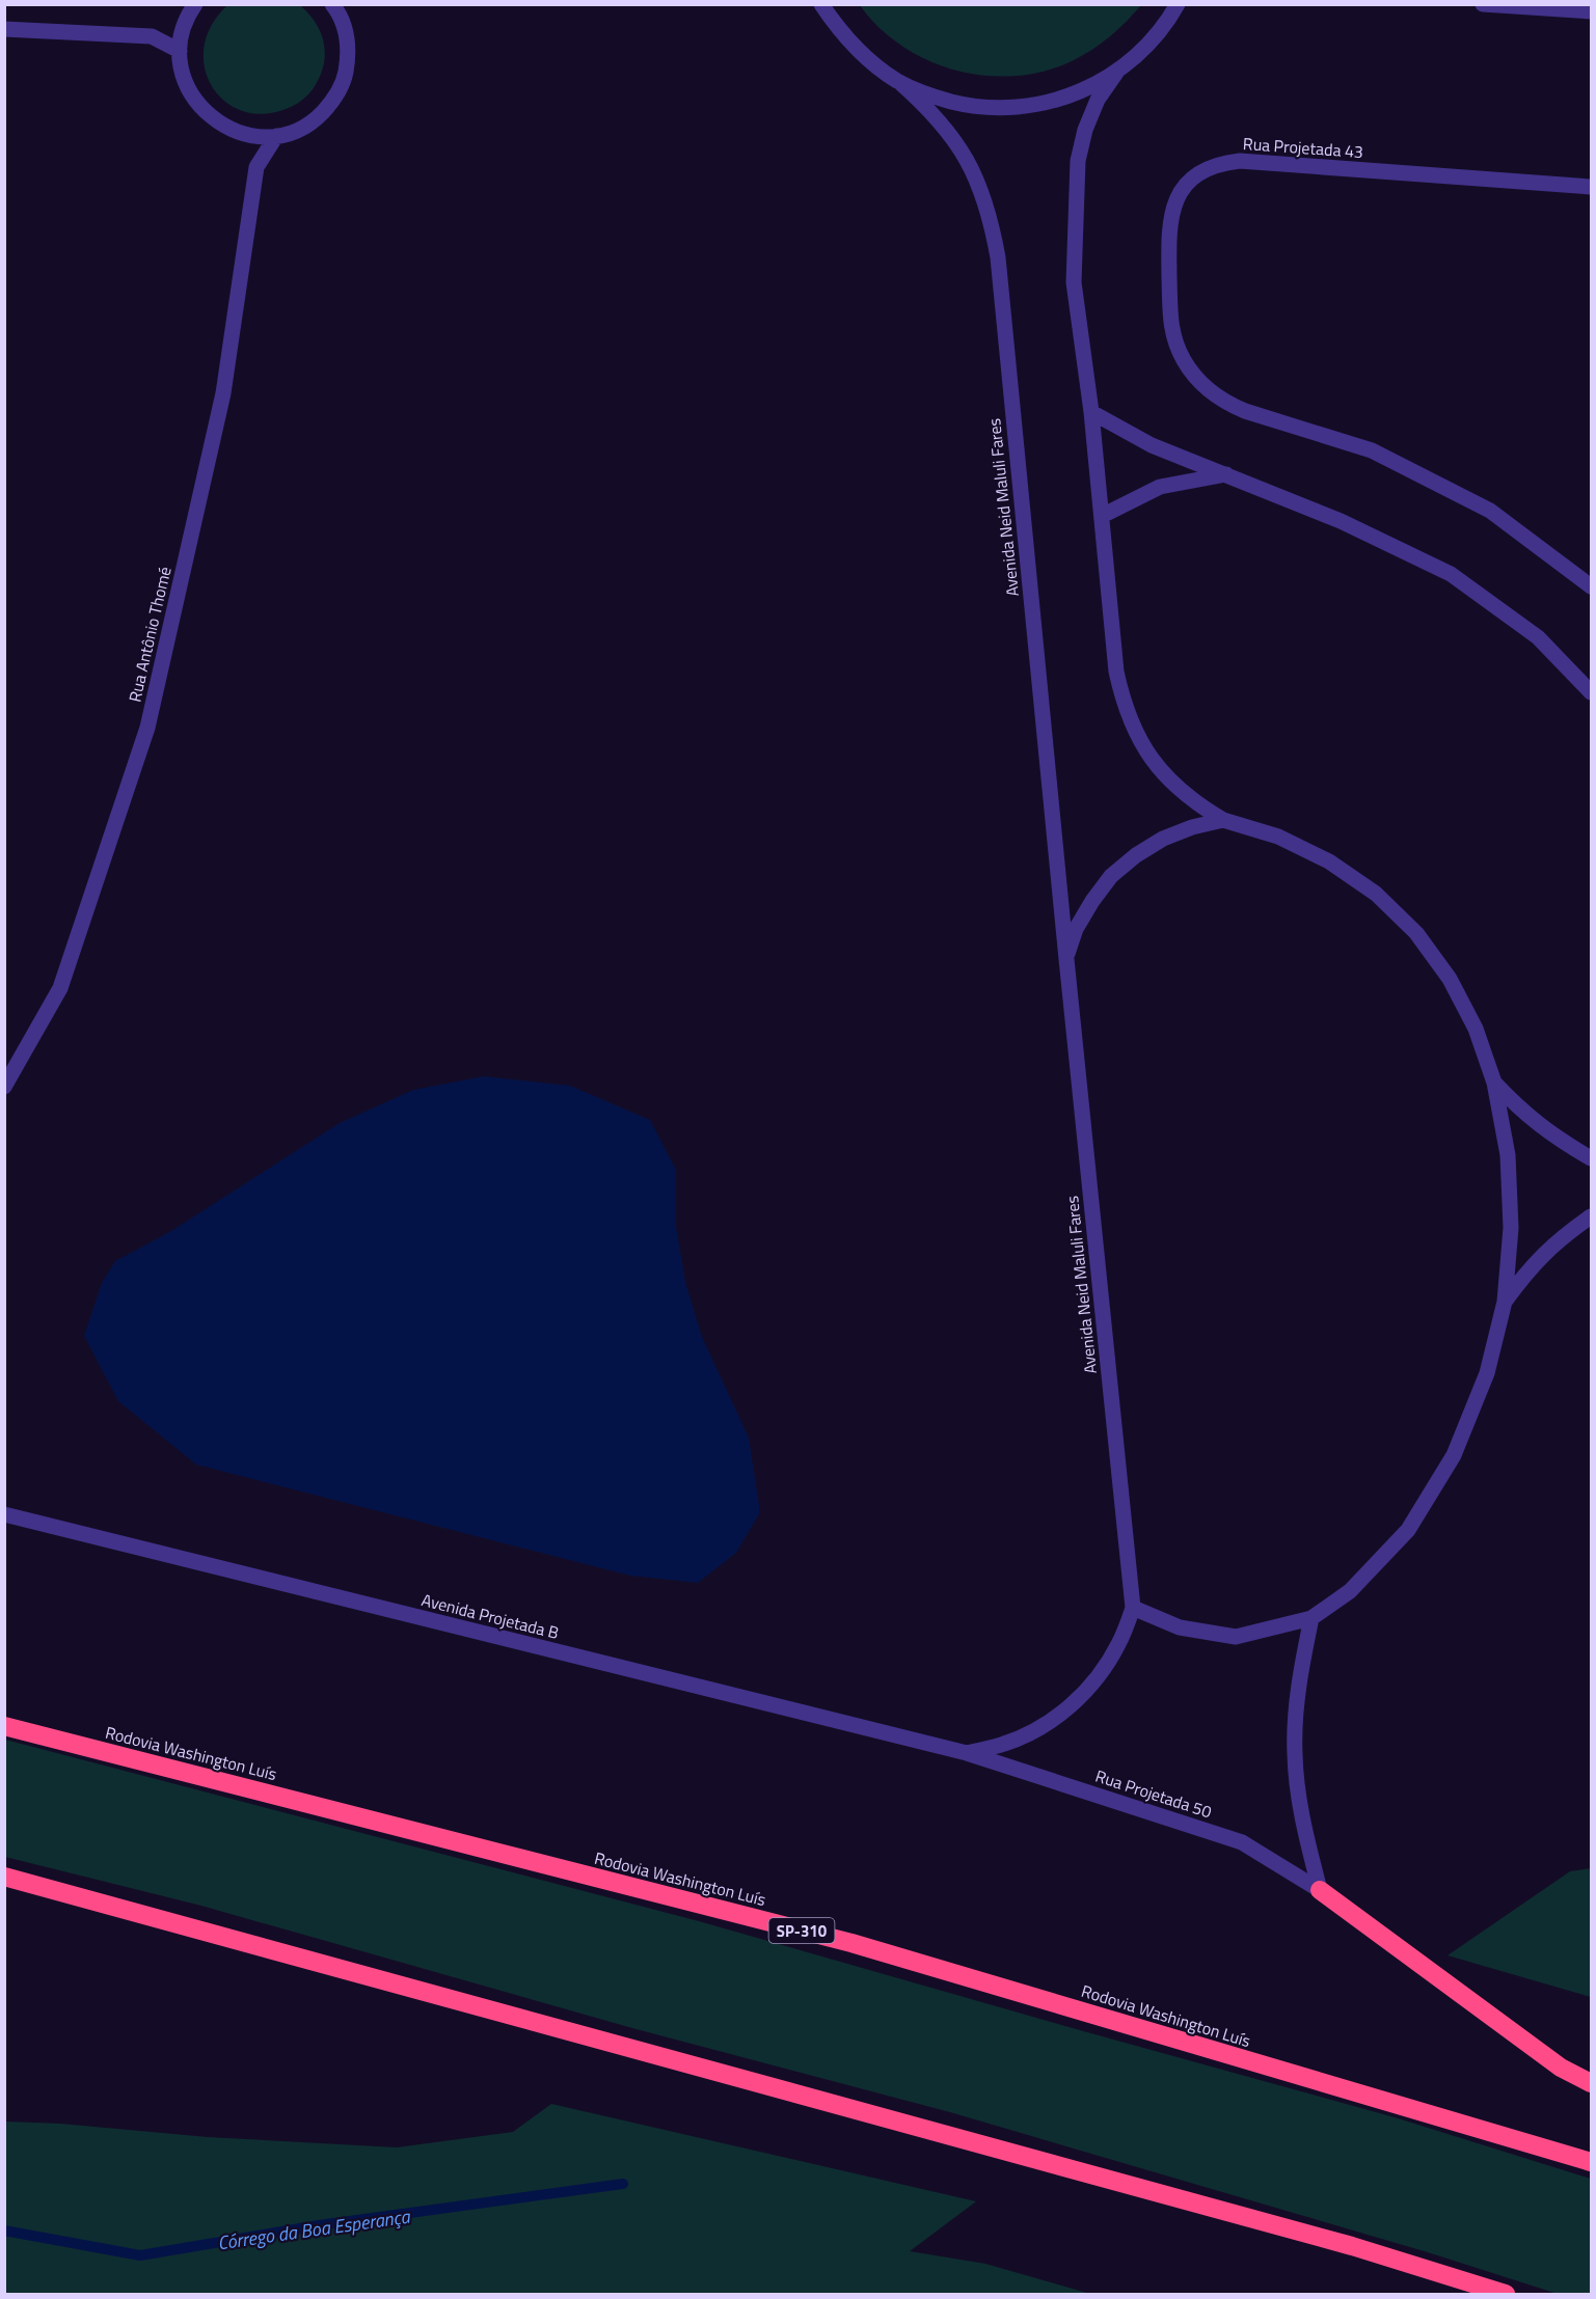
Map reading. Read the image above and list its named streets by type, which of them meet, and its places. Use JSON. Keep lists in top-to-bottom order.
{
  "streets": {
    "highway": ["Rodovia Washington Luís", "SP-310"],
    "street": [
      "Rua Projetada 43",
      "Avenida Neid Maluli Fares",
      "Rua Antônio Thomé",
      "Avenida Projetada B",
      "Rua Projetada 50"
    ]
  },
  "crossings": [
    ["Avenida Neid Maluli Fares", "Avenida Projetada B"],
    ["Avenida Neid Maluli Fares", "Rua Projetada 50"],
    ["Avenida Projetada B", "Rua Projetada 50"]
  ],
  "water": ["Córrego da Boa Esperança"]
}
